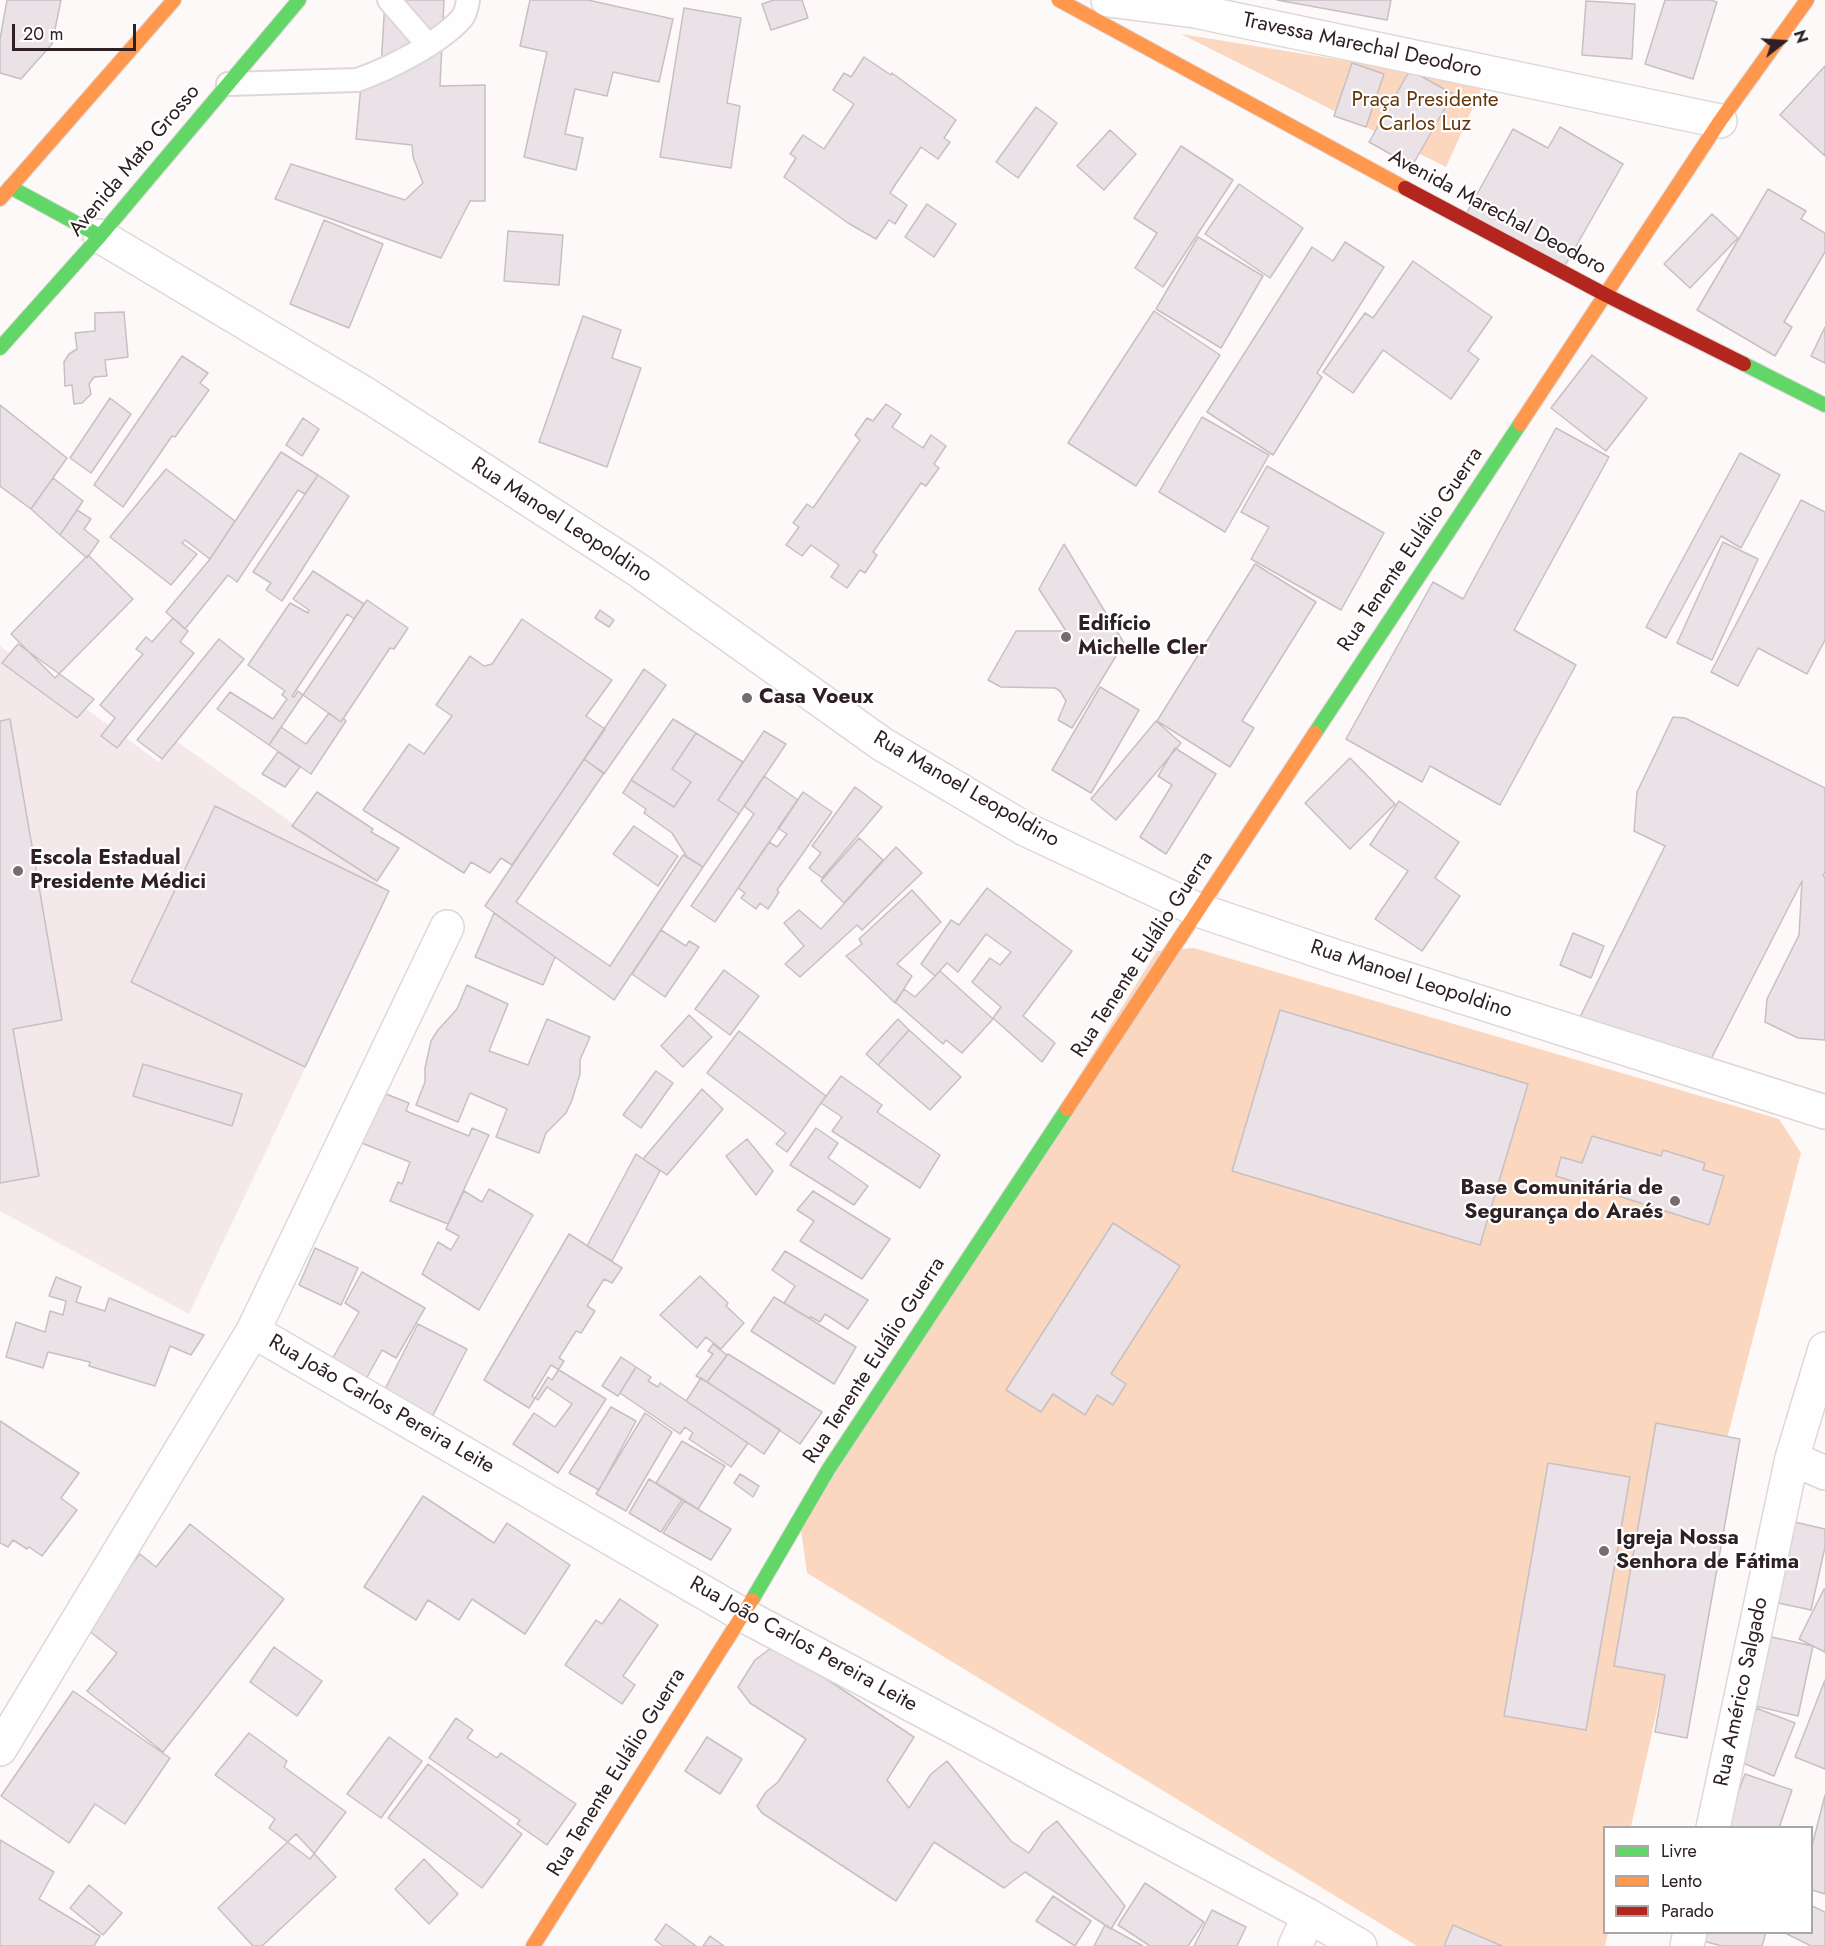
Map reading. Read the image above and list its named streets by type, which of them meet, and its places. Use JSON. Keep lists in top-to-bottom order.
{
  "streets": {
    "street": [
      "Travessa Marechal Deodoro",
      "Avenida Mato Grosso",
      "Avenida Marechal Deodoro",
      "Rua Manoel Leopoldino",
      "Rua Tenente Eulálio Guerra",
      "Rua João Carlos Pereira Leite",
      "Rua Américo Salgado"
    ]
  },
  "crossings": [
    ["Travessa Marechal Deodoro", "Rua Tenente Eulálio Guerra"],
    ["Avenida Mato Grosso", "Rua Manoel Leopoldino"],
    ["Avenida Marechal Deodoro", "Rua Tenente Eulálio Guerra"],
    ["Rua Manoel Leopoldino", "Rua Tenente Eulálio Guerra"],
    ["Rua Tenente Eulálio Guerra", "Rua João Carlos Pereira Leite"]
  ],
  "parks": ["Praça Presidente Carlos Luz"],
  "places": [
    "Edifício Michelle Cler",
    "Casa Voeux",
    "Escola Estadual Presidente Médici",
    "Base Comunitária de Segurança do Araés",
    "Igreja Nossa Senhora de Fátima"
  ],
  "legend": ["Livre", "Lento", "Parado"],
  "scale_bar": "20 m",
  "north": "right"
}
